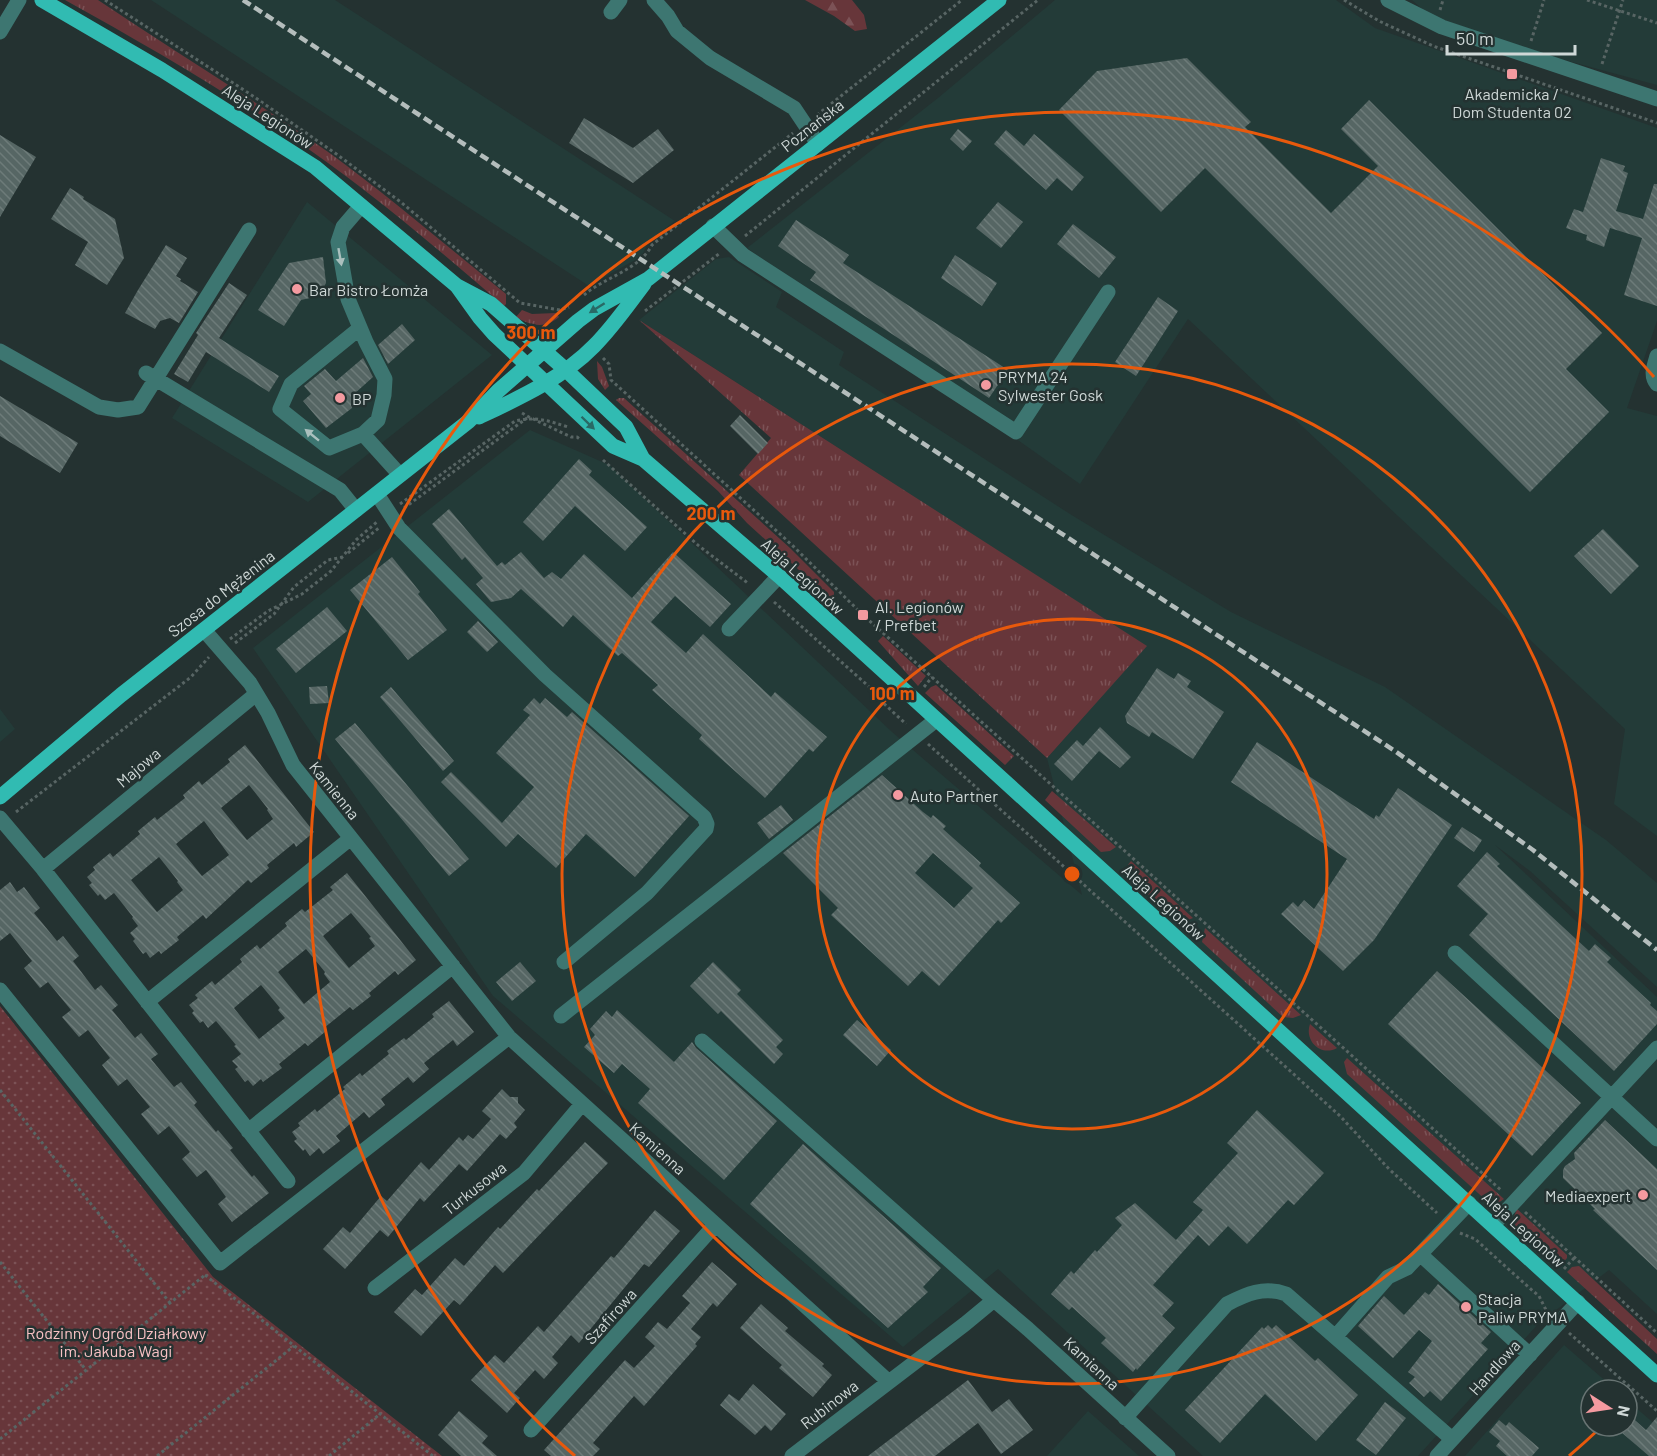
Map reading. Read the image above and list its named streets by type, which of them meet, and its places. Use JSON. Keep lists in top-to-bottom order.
{
  "streets": {
    "main road": ["Aleja Legionów", "Poznańska", "Szosa do Mężenina"],
    "street": [
      "Majowa",
      "Kamienna",
      "Turkusowa",
      "Szafirowa",
      "Handlowa",
      "Rubinowa"
    ]
  },
  "crossings": [
    ["Aleja Legionów", "Poznańska"],
    ["Aleja Legionów", "Szosa do Mężenina"],
    ["Aleja Legionów", "Handlowa"],
    ["Poznańska", "Szosa do Mężenina"],
    ["Szosa do Mężenina", "Kamienna"],
    ["Majowa", "Kamienna"],
    ["Kamienna", "Turkusowa"],
    ["Kamienna", "Szafirowa"],
    ["Kamienna", "Rubinowa"]
  ],
  "parks": ["Rodzinny Ogród Działkowy im. Jakuba Wagi"],
  "places": {
    "transit": ["Akademicka / Dom Studenta 02", "Al. Legionów / Prefbet"],
    "other": [
      "Bar Bistro Łomża",
      "PRYMA 24 Sylwester Gosk",
      "BP",
      "Auto Partner",
      "Mediaexpert",
      "Stacja Paliw PRYMA"
    ]
  },
  "scale_bar": "50 m",
  "north": "right",
  "rings": ["300 m", "200 m", "100 m"]
}
